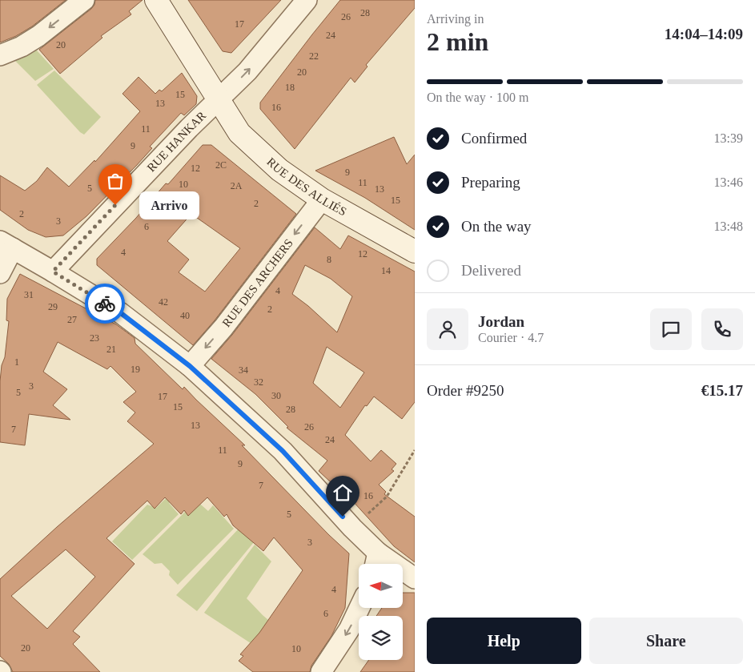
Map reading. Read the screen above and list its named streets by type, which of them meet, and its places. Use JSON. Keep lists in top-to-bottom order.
{
  "streets": {
    "main road": ["RUE DES ALLIÉS"],
    "street": ["RUE HANKAR", "RUE DES ARCHERS"]
  },
  "crossings": [
    ["RUE HANKAR", "RUE DES ALLIÉS"],
    ["RUE DES ALLIÉS", "RUE DES ARCHERS"]
  ],
  "one_way": ["RUE HANKAR", "RUE DES ARCHERS"],
  "places": ["Arrivo"],
  "house_numbers": [
    "28",
    "26",
    "17",
    "24",
    "20",
    "22",
    "20",
    "18",
    "15",
    "13",
    "16",
    "11",
    "9",
    "2C",
    "12",
    "9",
    "11",
    "10",
    "2A",
    "5",
    "13",
    "15",
    "2",
    "2",
    "3",
    "6",
    "4",
    "12",
    "8",
    "14",
    "4",
    "31",
    "42",
    "29",
    "2",
    "40",
    "27",
    "23",
    "21",
    "1",
    "19",
    "34",
    "32",
    "3",
    "5",
    "30",
    "17",
    "15",
    "28",
    "13",
    "26",
    "7",
    "24",
    "11",
    "9",
    "7",
    "16",
    "5",
    "3",
    "4",
    "6",
    "20",
    "10"
  ],
  "north": "left",
  "page": {
    "heading": ["2 min", "Arriving in", "14:04–14:09"],
    "panel": [
      "Jordan",
      "Courier · 4.7",
      "Order #9250",
      "€15.17"
    ],
    "bar": "On the way · 100 m",
    "list": [
      ["Confirmed", "13:39"],
      ["Preparing", "13:46"],
      ["On the way", "13:48"],
      "Delivered"
    ],
    "bubble": "Arrivo",
    "buttons": ["Help", "Share"]
  }
}
